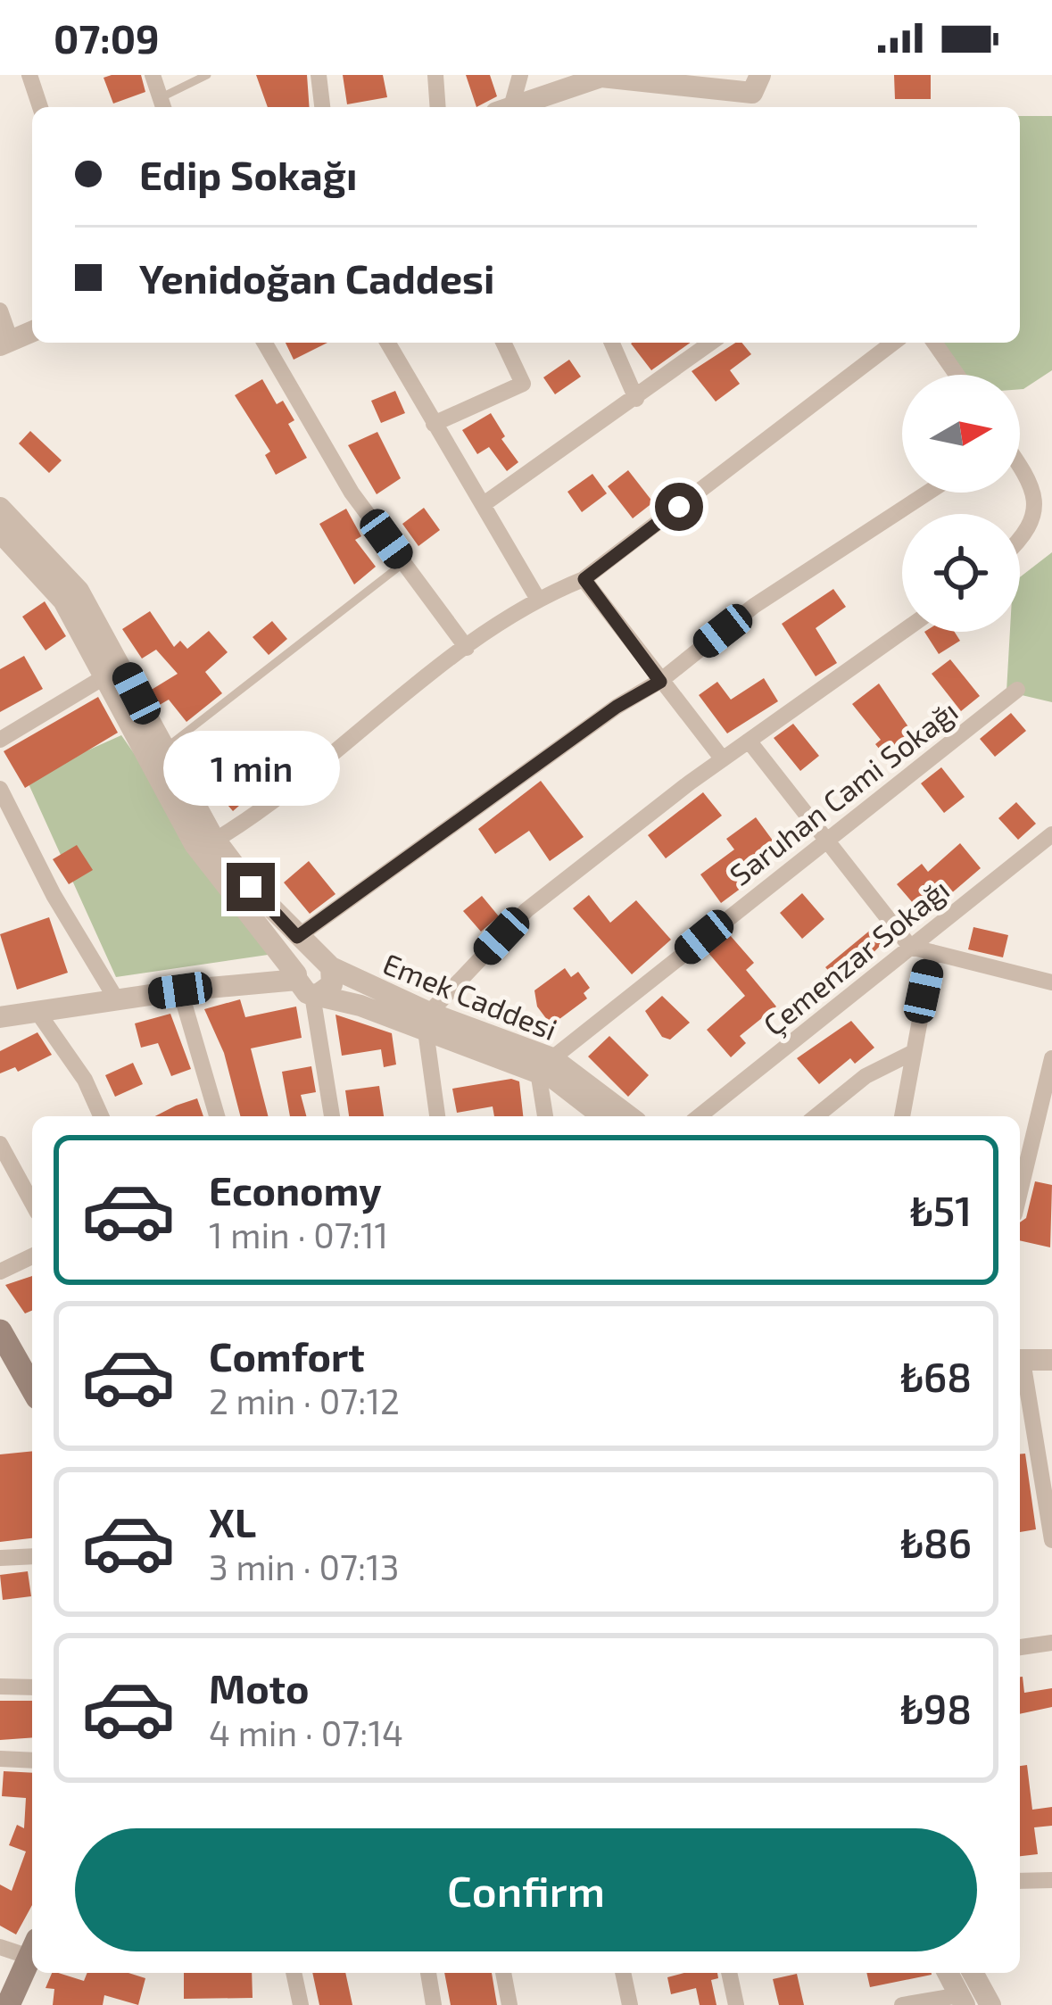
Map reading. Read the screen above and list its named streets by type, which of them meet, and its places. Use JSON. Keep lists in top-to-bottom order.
{
  "streets": {
    "street": ["Saruhan Cami Sokağı", "Çemenzar Sokağı", "Emek Caddesi"]
  },
  "crossings": [
    ["Saruhan Cami Sokağı", "Emek Caddesi"]
  ],
  "north": "right",
  "page": {
    "status": "07:09",
    "banner": ["Edip Sokağı", "Yenidoğan Caddesi"],
    "bubble": "1 min",
    "list": [
      {
        "name": "Economy",
        "note": "1 min · 07:11",
        "value": "₺51"
      },
      {
        "name": "Comfort",
        "note": "2 min · 07:12",
        "value": "₺68"
      },
      {
        "name": "XL",
        "note": "3 min · 07:13",
        "value": "₺86"
      },
      {
        "name": "Moto",
        "note": "4 min · 07:14",
        "value": "₺98"
      }
    ],
    "buttons": "Confirm"
  }
}
